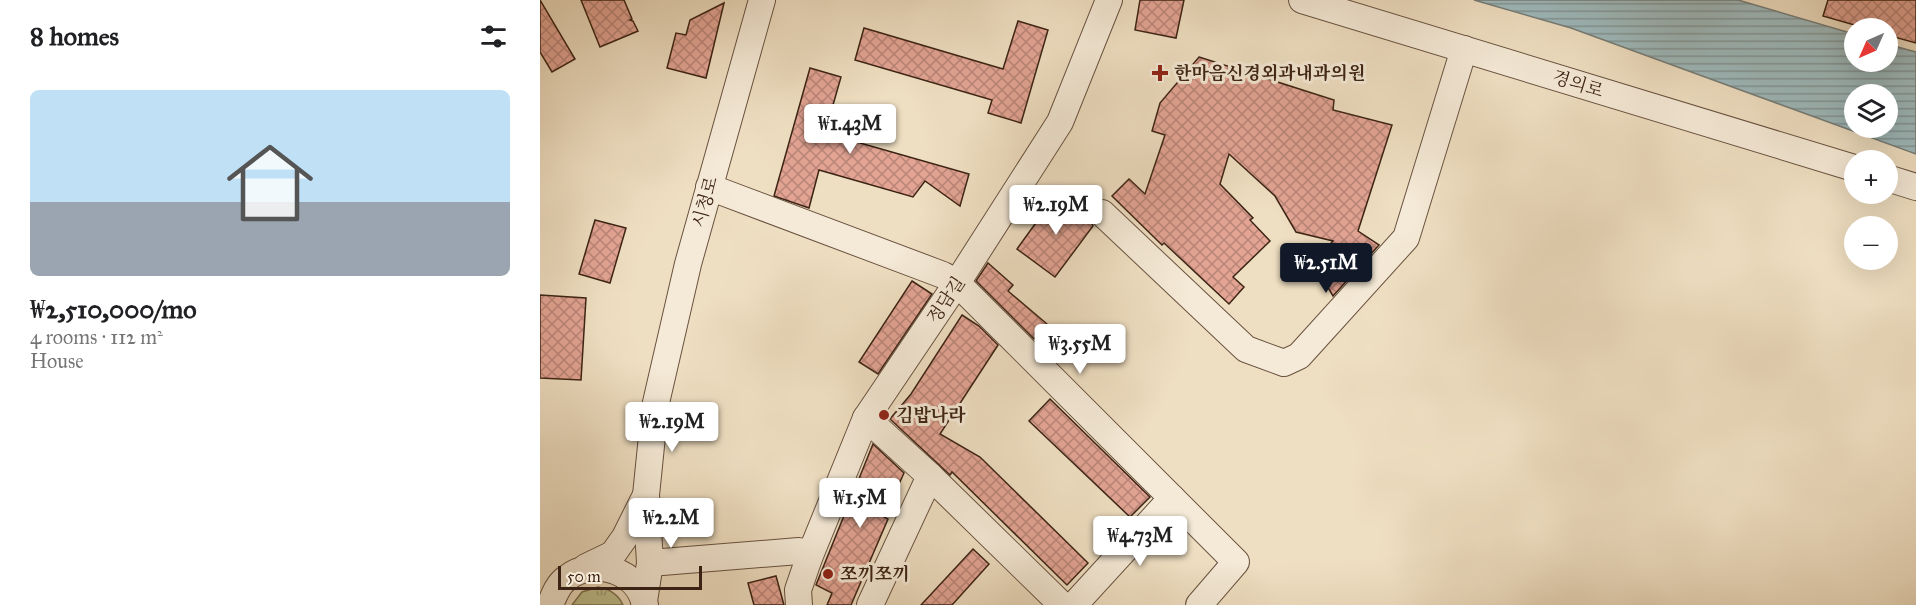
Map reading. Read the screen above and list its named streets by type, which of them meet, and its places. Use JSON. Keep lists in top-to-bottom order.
{
  "streets": {
    "street": ["경의로", "시청로", "정담길"]
  },
  "places": {
    "health": ["한마음신경외과내과의원"],
    "other": ["김밥나라", "쪼끼쪼끼"]
  },
  "scale_bar": "50 m",
  "north": "bottom left",
  "page": {
    "heading": "8 homes",
    "map_buttons": ["+", "−"],
    "list": [
      {
        "name": "₩2,510,000/mo",
        "note": "4 rooms · 112 m² · House"
      }
    ],
    "price": [
      "₩1.43M",
      "₩2.19M",
      "₩2.51M",
      "₩3.55M",
      "₩2.19M",
      "₩1.5M",
      "₩2.2M",
      "₩4.73M"
    ],
    "scale": "50 m"
  }
}
